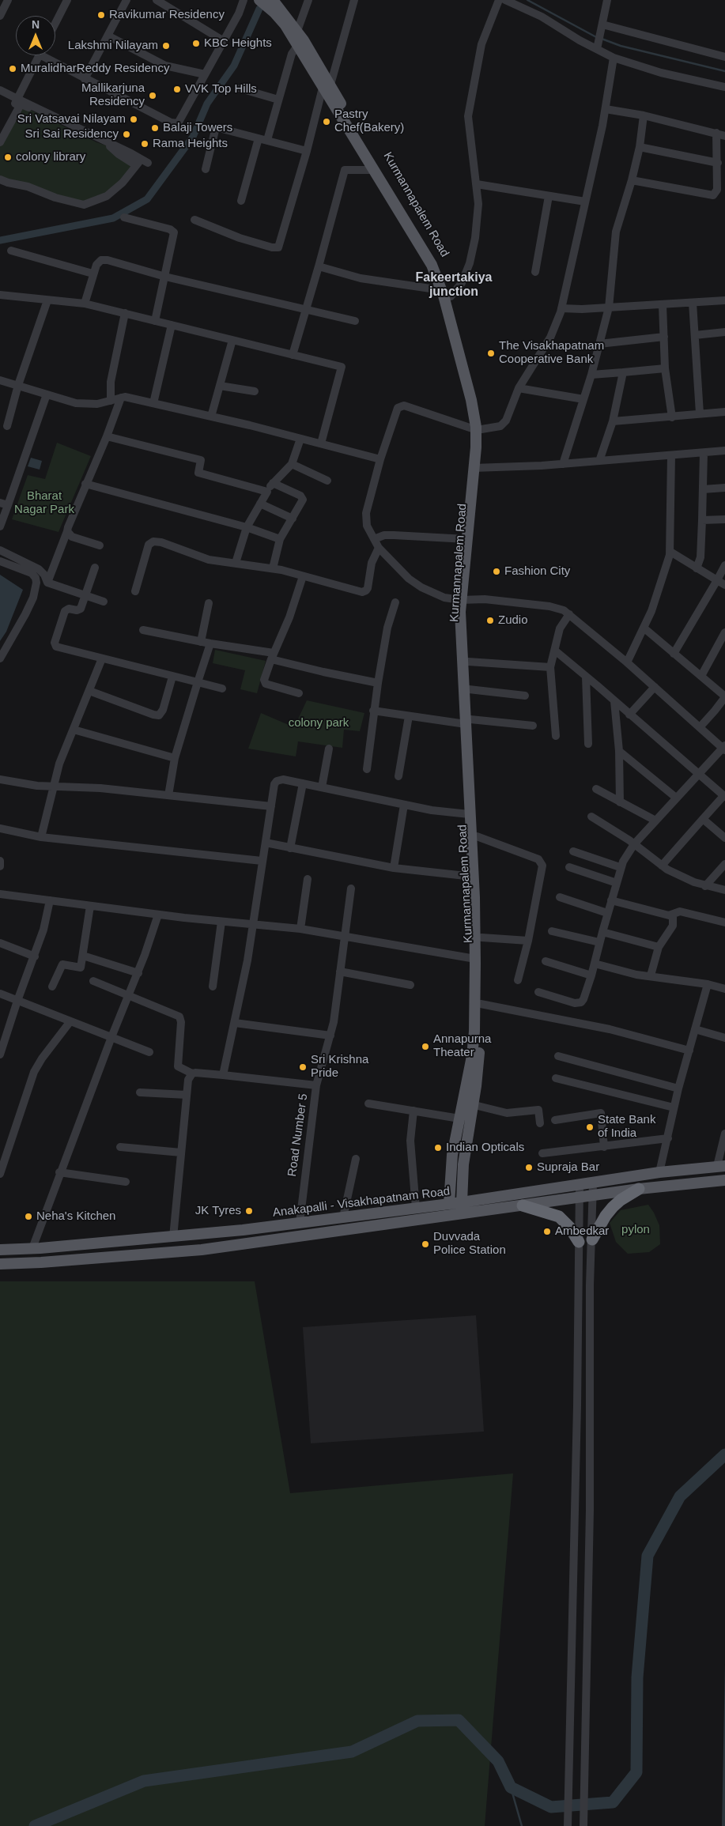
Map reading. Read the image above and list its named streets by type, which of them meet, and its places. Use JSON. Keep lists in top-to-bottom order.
{
  "streets": {
    "main road": ["Kurmannapalem Road", "Anakapalli - Visakhapatnam Road"],
    "street": ["Road Number 5"]
  },
  "crossings": [
    ["Kurmannapalem Road", "Anakapalli - Visakhapatnam Road"],
    ["Road Number 5", "Anakapalli - Visakhapatnam Road"]
  ],
  "districts": ["Fakeertakiya junction"],
  "parks": ["Bharat Nagar Park", "colony park", "pylon"],
  "places": [
    "Ravikumar Residency",
    "KBC Heights",
    "Lakshmi Nilayam",
    "MuralidharReddy Residency",
    "VVK Top Hills",
    "Mallikarjuna Residency",
    "Sri Vatsavai Nilayam",
    "Pastry Chef(Bakery)",
    "Balaji Towers",
    "Sri Sai Residency",
    "Rama Heights",
    "colony library",
    "The Visakhapatnam Cooperative Bank",
    "Fashion City",
    "Zudio",
    "Annapurna Theater",
    "Sri Krishna Pride",
    "State Bank of India",
    "Indian Opticals",
    "Supraja Bar",
    "JK Tyres",
    "Neha's Kitchen",
    "Ambedkar",
    "Duvvada Police Station"
  ],
  "north": "top"
}
